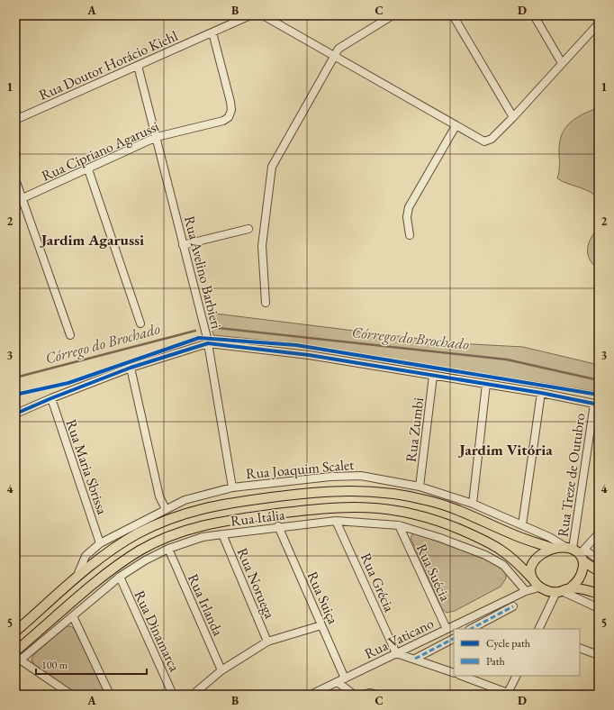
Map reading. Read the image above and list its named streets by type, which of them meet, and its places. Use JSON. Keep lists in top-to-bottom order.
{
  "streets": {
    "street": [
      "Rua Doutor Horácio Kiehl",
      "Rua Cipriano Agarussi",
      "Rua Avelino Barbieri",
      "Rua Zumbi",
      "Rua Maria Sbrissa",
      "Rua Joaquim Scalet",
      "Rua Treze de Outubro",
      "Rua Itália",
      "Rua Suécia",
      "Rua Grécia",
      "Rua Noruega",
      "Rua Suiça",
      "Rua Irlanda",
      "Rua Dinamarca",
      "Rua Vaticano"
    ]
  },
  "crossings": [
    ["Rua Doutor Horácio Kiehl", "Rua Cipriano Agarussi"],
    ["Rua Doutor Horácio Kiehl", "Rua Avelino Barbieri"],
    ["Rua Cipriano Agarussi", "Rua Avelino Barbieri"],
    ["Rua Avelino Barbieri", "Rua Joaquim Scalet"],
    ["Rua Zumbi", "Rua Joaquim Scalet"],
    ["Rua Maria Sbrissa", "Rua Joaquim Scalet"],
    ["Rua Joaquim Scalet", "Rua Treze de Outubro"],
    ["Rua Joaquim Scalet", "Rua Vaticano"],
    ["Rua Treze de Outubro", "Rua Vaticano"],
    ["Rua Itália", "Rua Suécia"],
    ["Rua Itália", "Rua Grécia"],
    ["Rua Itália", "Rua Noruega"],
    ["Rua Itália", "Rua Suiça"],
    ["Rua Itália", "Rua Irlanda"],
    ["Rua Itália", "Rua Dinamarca"],
    ["Rua Itália", "Rua Vaticano"],
    ["Rua Suécia", "Rua Vaticano"],
    ["Rua Grécia", "Rua Vaticano"],
    ["Rua Suiça", "Rua Vaticano"]
  ],
  "districts": ["Jardim Agarussi", "Jardim Vitória"],
  "water": ["Córrego do Brochado"],
  "legend": ["Cycle path", "Path"],
  "scale_bar": "100 m",
  "grid": {
    "columns": [
      "A",
      "B",
      "C",
      "D"
    ],
    "rows": [
      "1",
      "2",
      "3",
      "4",
      "5"
    ]
  }
}
